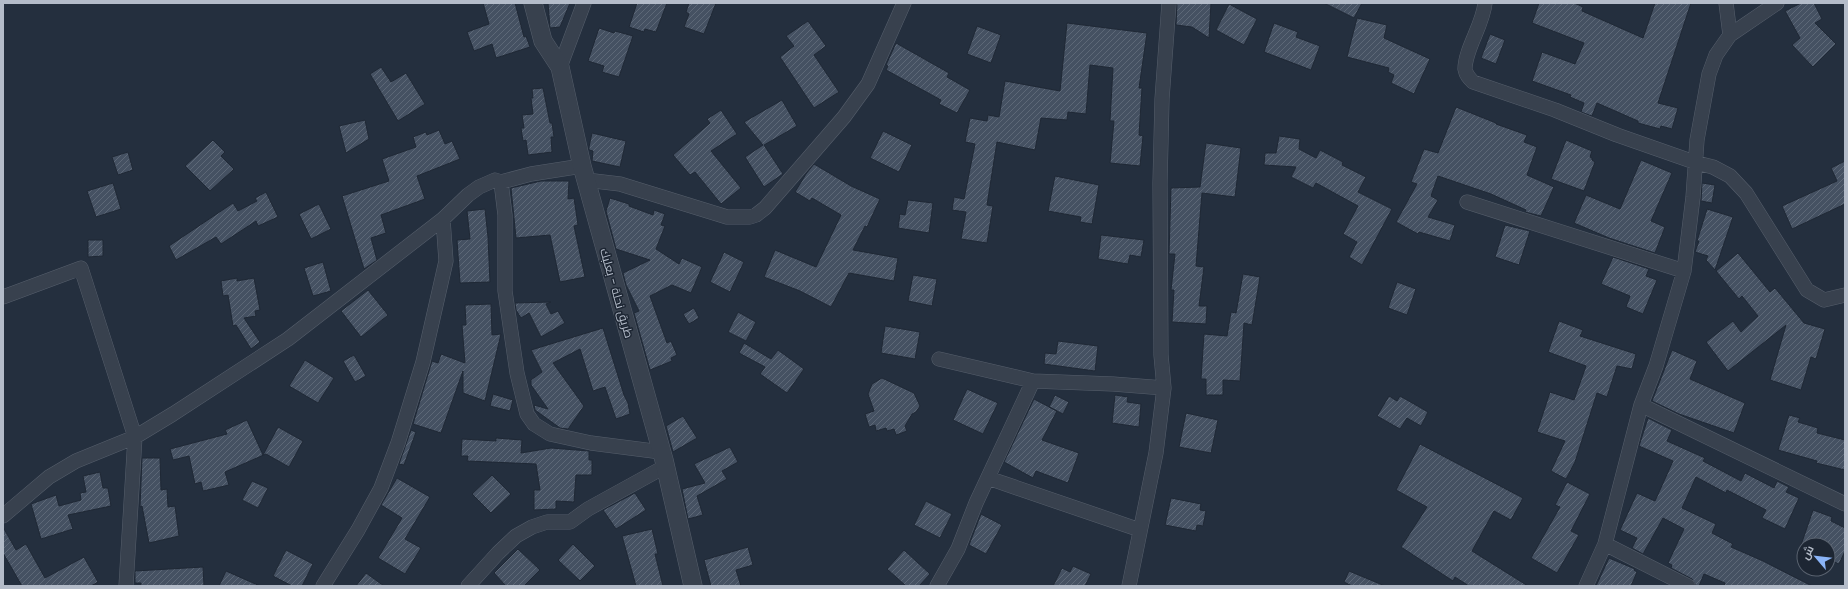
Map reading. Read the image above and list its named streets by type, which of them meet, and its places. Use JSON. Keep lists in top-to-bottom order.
{
  "streets": {
    "street": ["طريق نحلة - بعلبك"]
  },
  "north": "top left"
}
